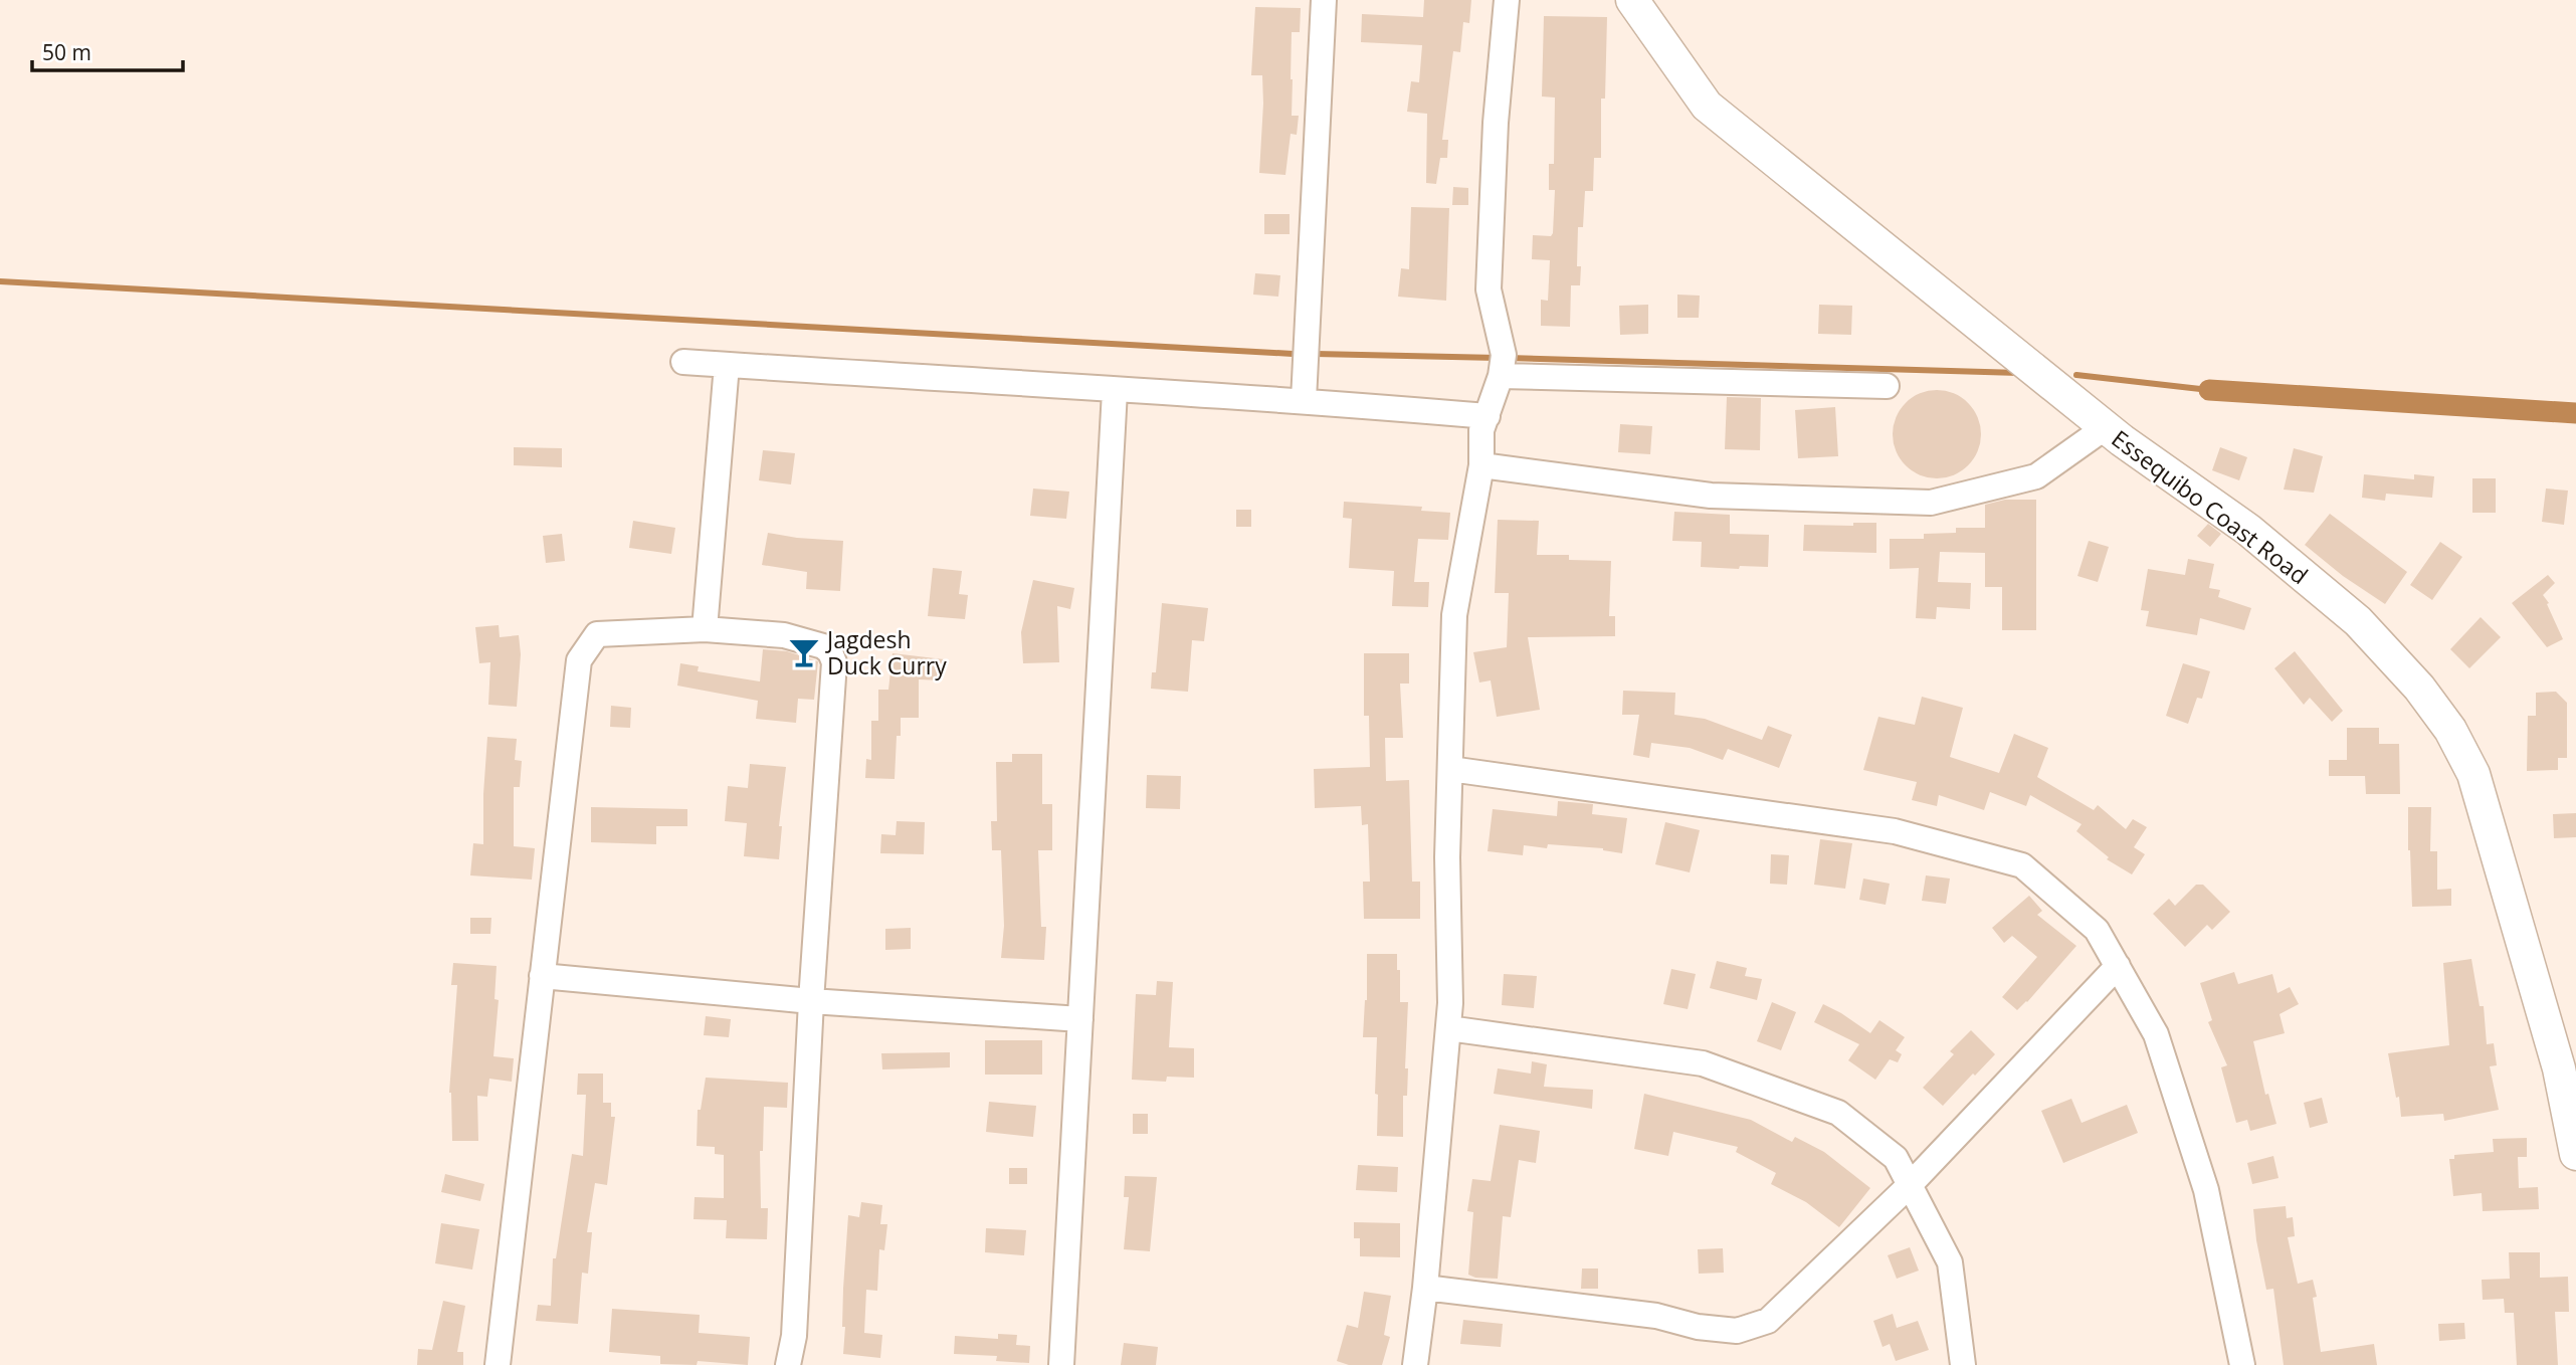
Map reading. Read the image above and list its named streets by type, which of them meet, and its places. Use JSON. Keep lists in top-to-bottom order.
{
  "streets": {
    "main road": ["Essequibo Coast Road"]
  },
  "places": {
    "bar": ["Jagdesh Duck Curry"]
  },
  "scale_bar": "50 m"
}
